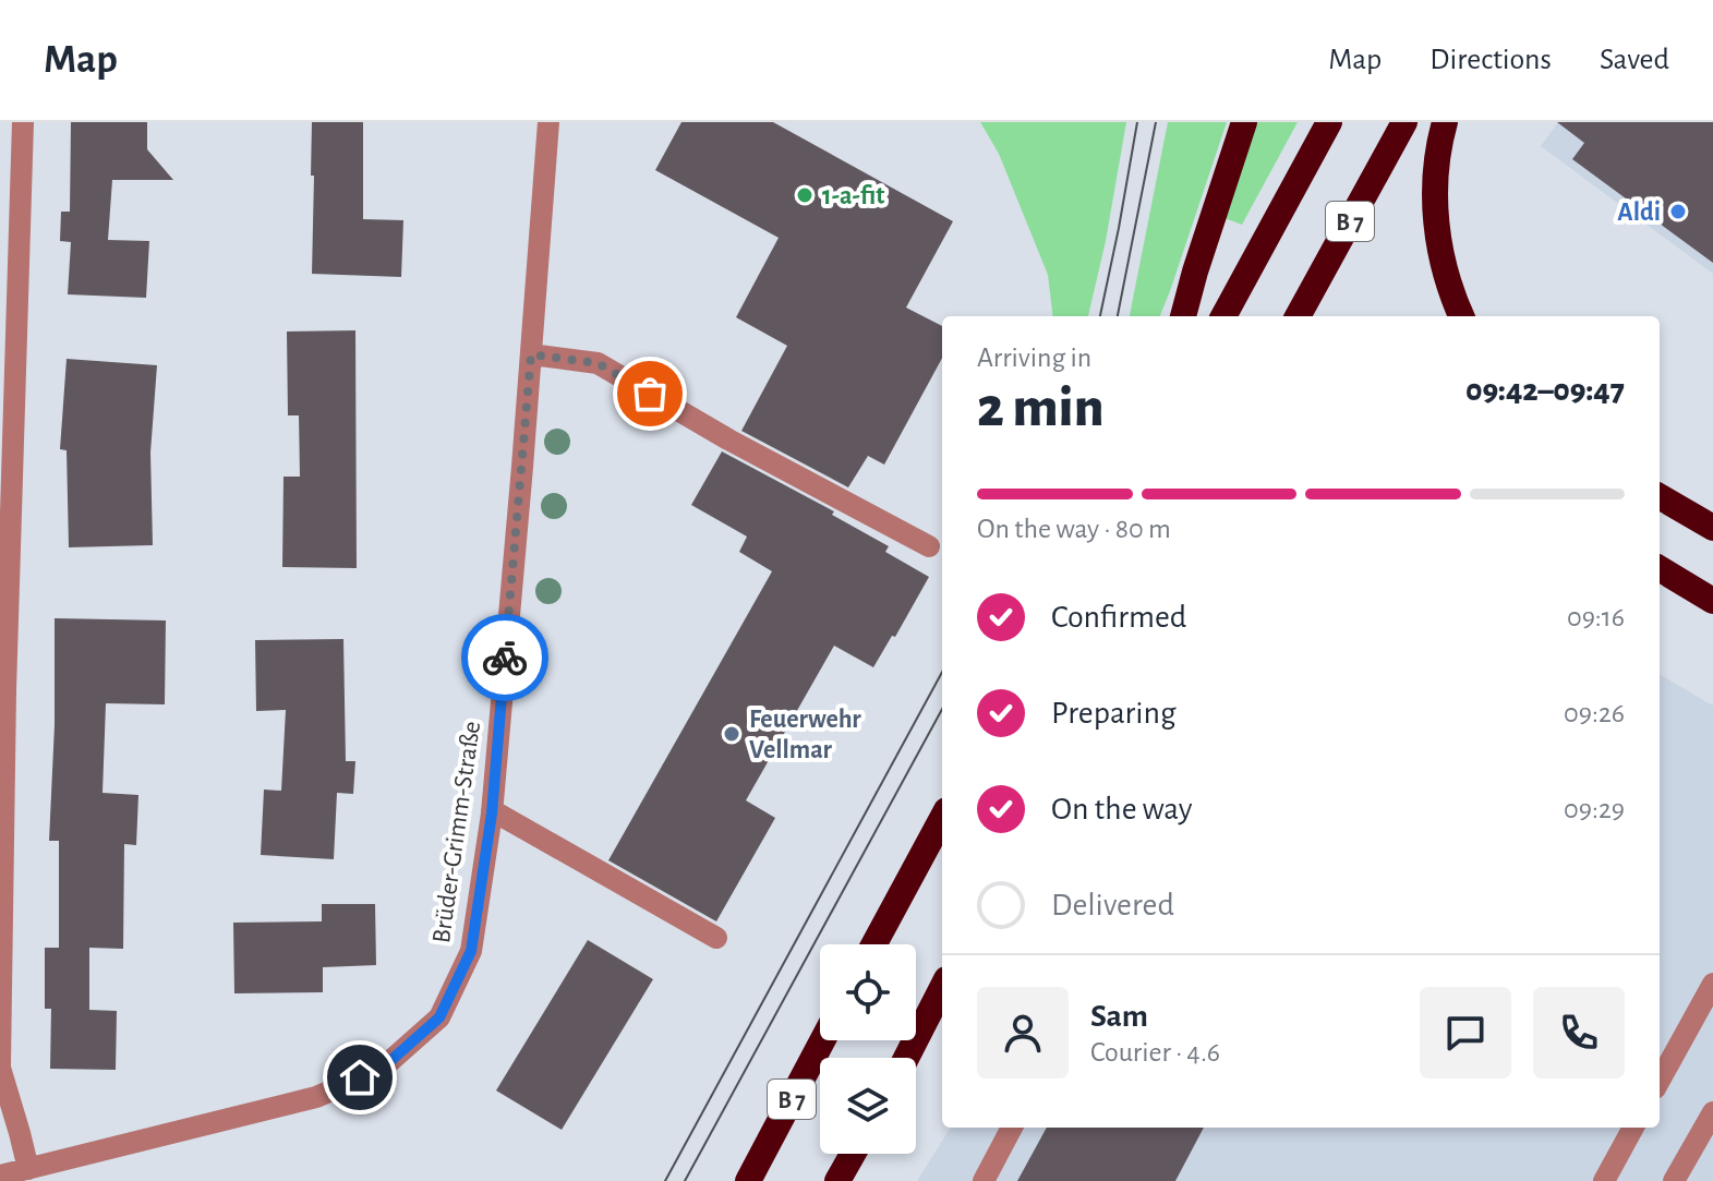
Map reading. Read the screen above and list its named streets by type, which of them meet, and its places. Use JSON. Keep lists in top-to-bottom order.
{
  "streets": {
    "highway": ["B 7"],
    "street": ["Brüder-Grimm-Straße"]
  },
  "places": ["1-a-fit", "Aldi", "Feuerwehr Vellmar"],
  "page": {
    "header": "Map",
    "nav": ["Map", "Directions", "Saved"],
    "heading": ["2 min", "Arriving in", "09:42–09:47"],
    "panel": ["Sam", "Courier · 4.6"],
    "bar": "On the way · 80 m",
    "list": [
      ["Confirmed", "09:16"],
      ["Preparing", "09:26"],
      ["On the way", "09:29"],
      "Delivered"
    ]
  }
}
